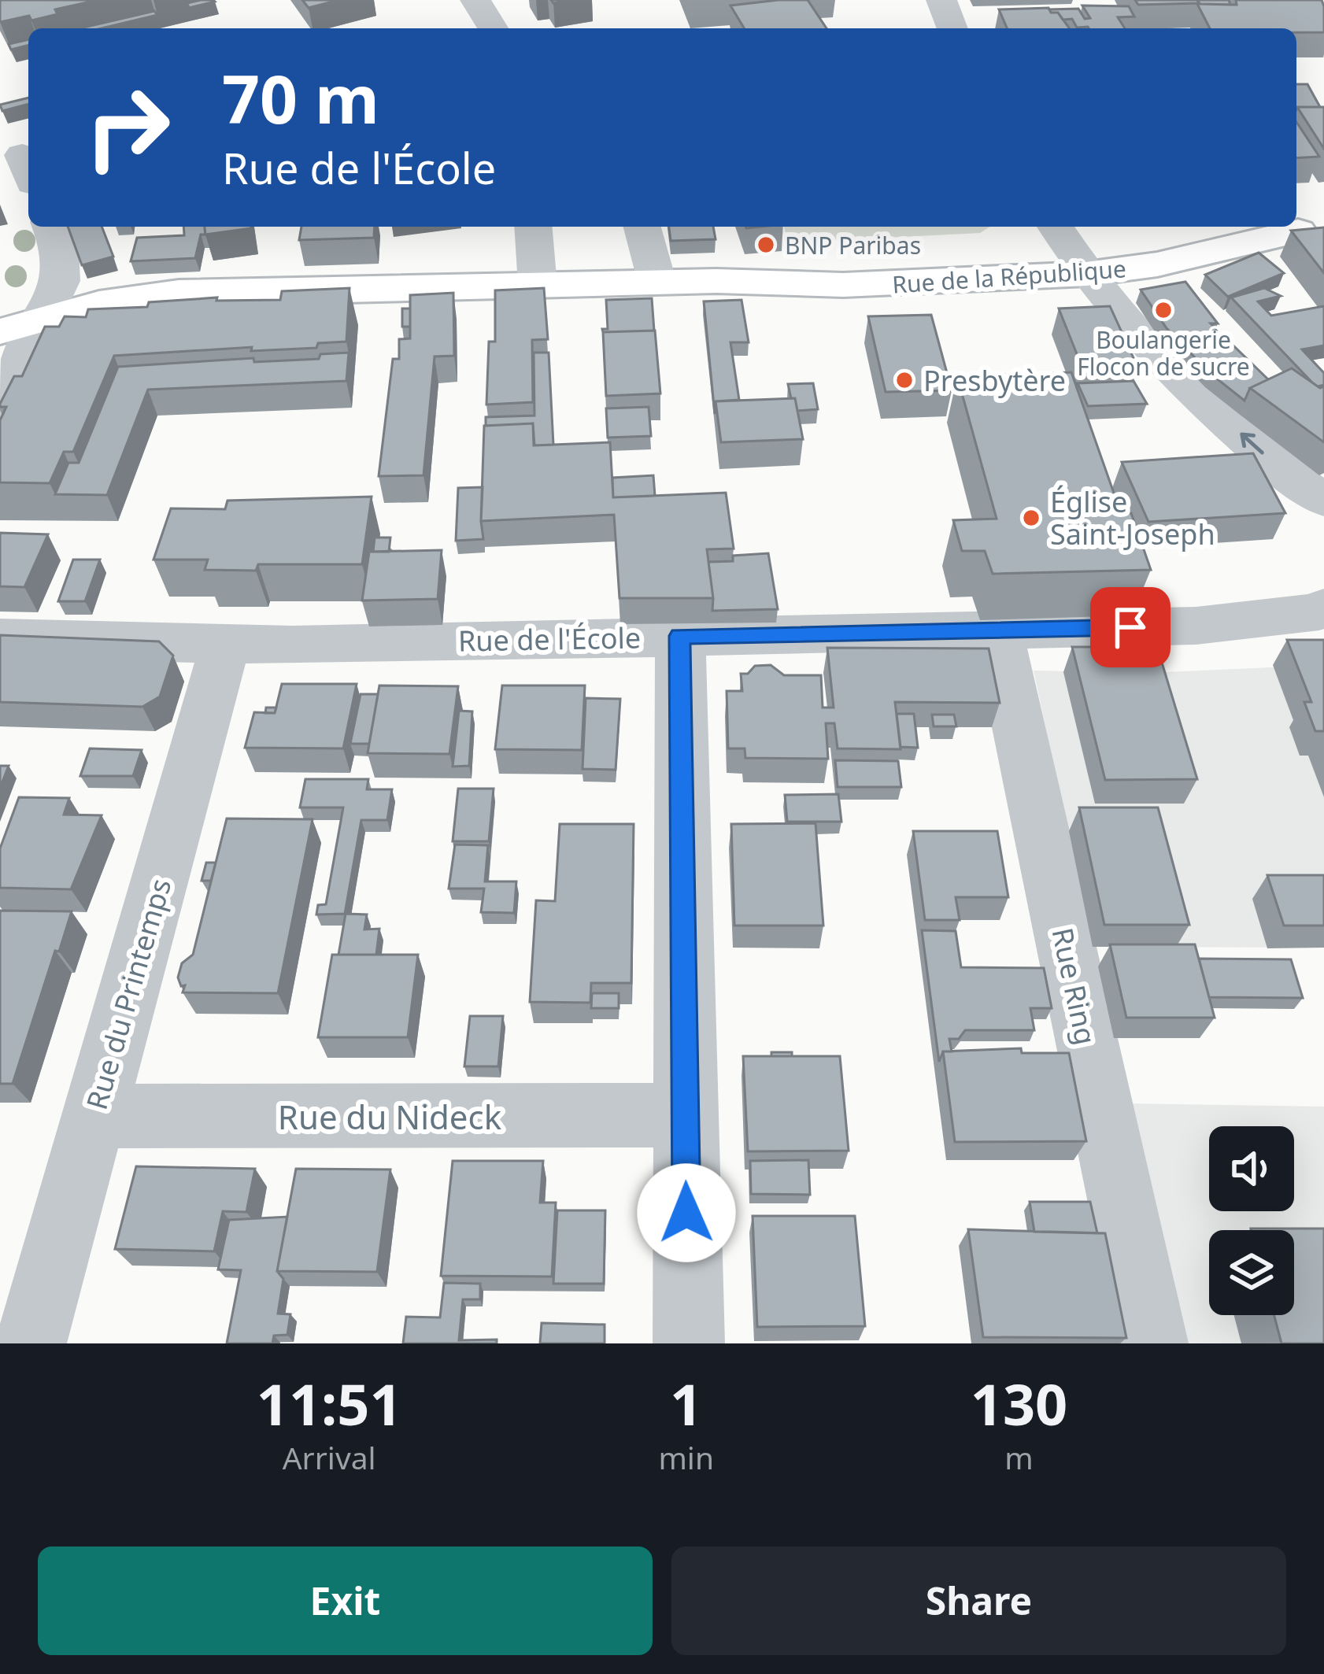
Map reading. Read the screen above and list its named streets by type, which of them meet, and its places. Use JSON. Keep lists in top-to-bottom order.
{
  "streets": {
    "main road": ["Rue de la République"],
    "street": [
      "Rue de l'École",
      "Rue Ring",
      "Rue du Printemps",
      "Rue du Nideck"
    ]
  },
  "crossings": [
    ["Rue de l'École", "Rue Ring"],
    ["Rue de l'École", "Rue du Printemps"],
    ["Rue du Printemps", "Rue du Nideck"]
  ],
  "places": [
    "BNP Paribas",
    "Boulangerie Flocon de sucre",
    "Presbytère",
    "Église Saint-Joseph"
  ],
  "page": {
    "turn": ["70 m", "Rue de l'École"],
    "eta": [
      "11:51",
      "Arrival",
      "1",
      "min",
      "130",
      "m"
    ],
    "buttons": ["Exit", "Share"]
  }
}
